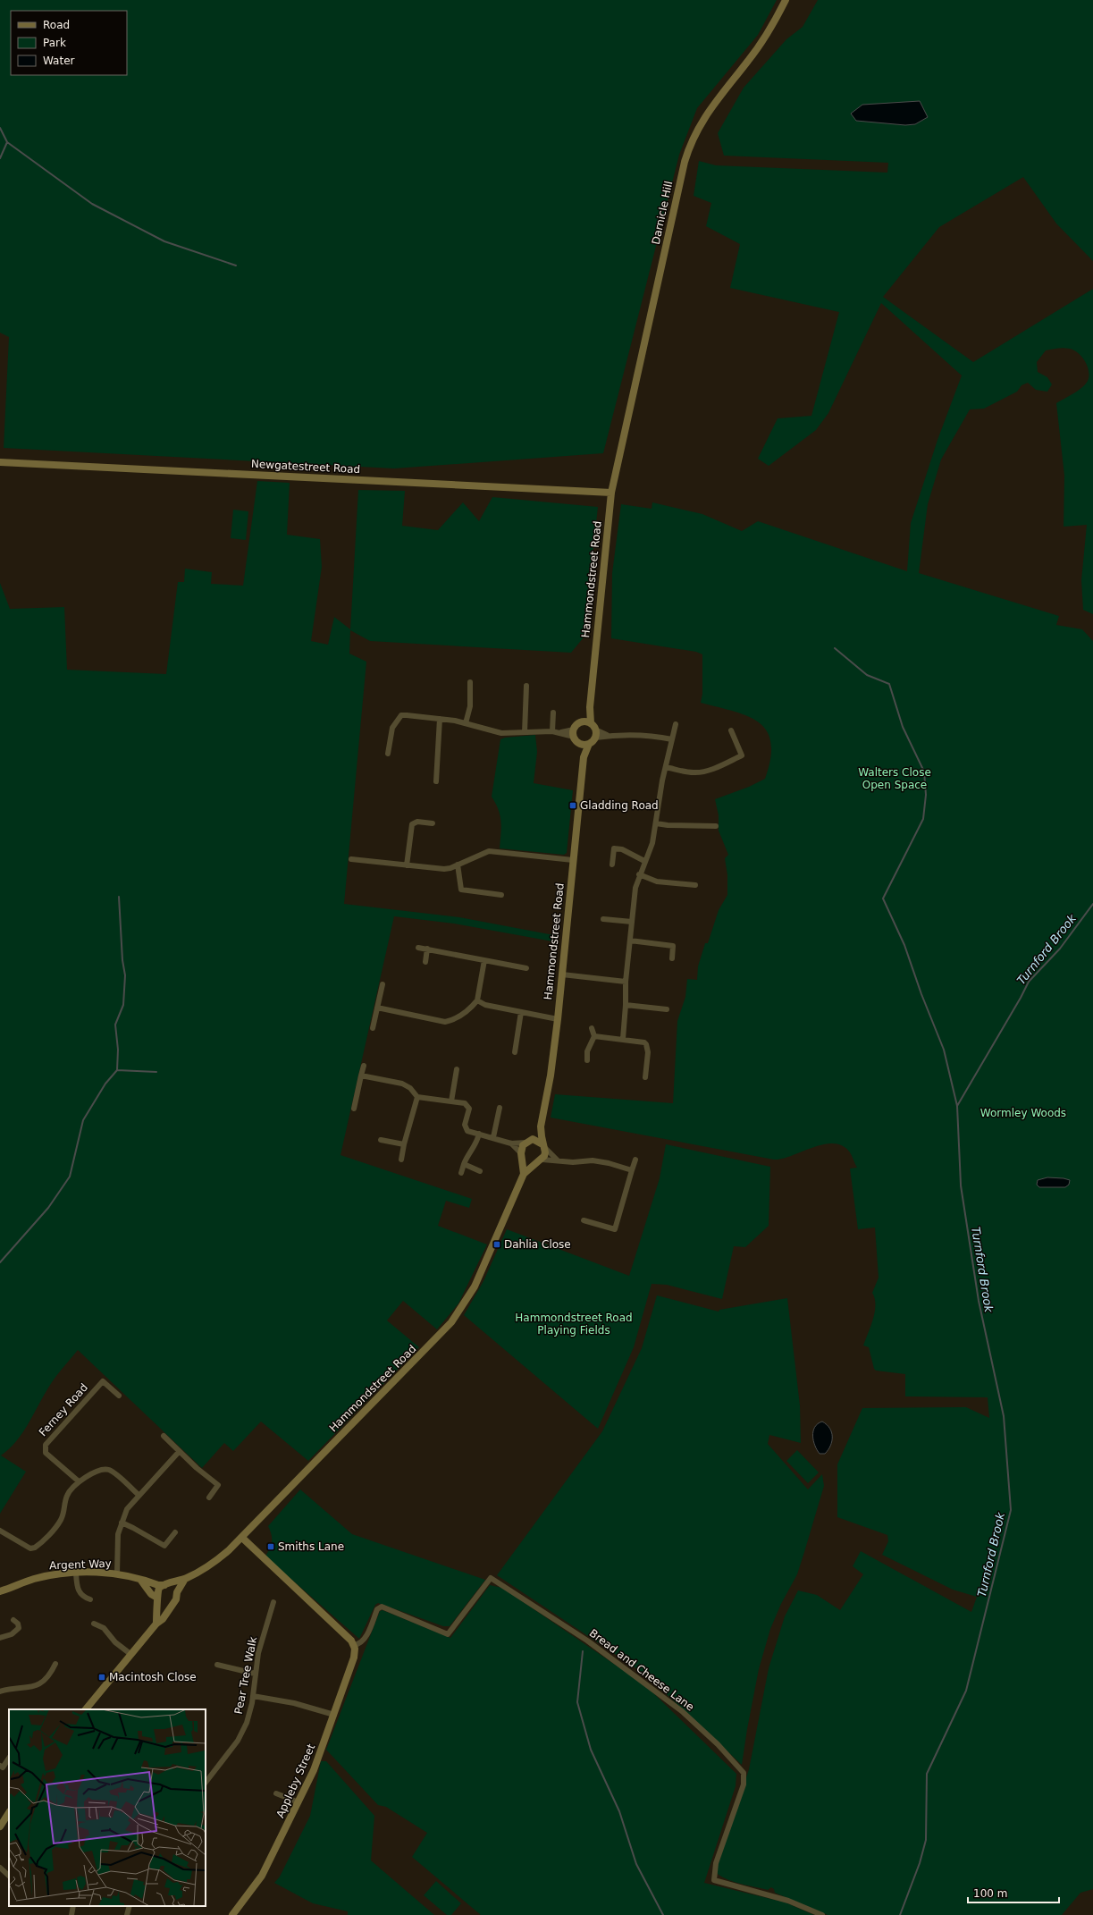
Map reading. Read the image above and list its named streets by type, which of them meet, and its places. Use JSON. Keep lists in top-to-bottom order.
{
  "streets": {
    "street": [
      "Darnicle Hill",
      "Newgatestreet Road",
      "Hammondstreet Road",
      "Ferney Road",
      "Argent Way",
      "Bread and Cheese Lane",
      "Pear Tree Walk",
      "Appleby Street"
    ]
  },
  "crossings": [
    ["Darnicle Hill", "Hammondstreet Road"],
    ["Newgatestreet Road", "Hammondstreet Road"],
    ["Hammondstreet Road", "Argent Way"],
    ["Bread and Cheese Lane", "Appleby Street"]
  ],
  "water": ["Turnford Brook"],
  "parks": ["Walters Close Open Space", "Wormley Woods", "Hammondstreet Road Playing Fields"],
  "places": {
    "transit": [
      "Gladding Road",
      "Dahlia Close",
      "Smiths Lane",
      "Macintosh Close"
    ]
  },
  "legend": ["Road", "Park", "Water"],
  "scale_bar": "100 m"
}
